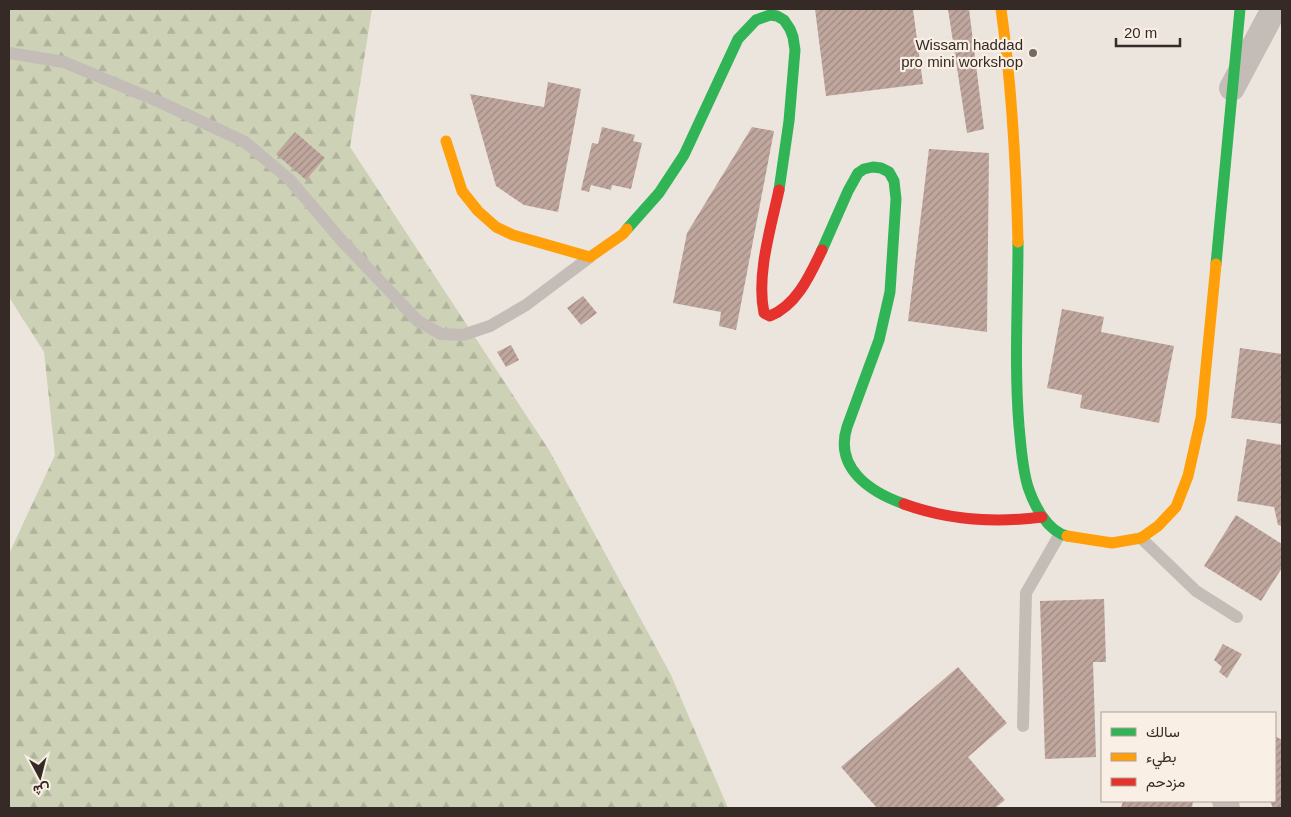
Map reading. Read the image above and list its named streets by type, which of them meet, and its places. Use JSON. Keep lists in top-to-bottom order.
{
  "places": ["Wissam haddad pro mini workshop"],
  "legend": ["سالك", "بطيء", "مزدحم"],
  "scale_bar": "20 m",
  "north": "bottom"
}
